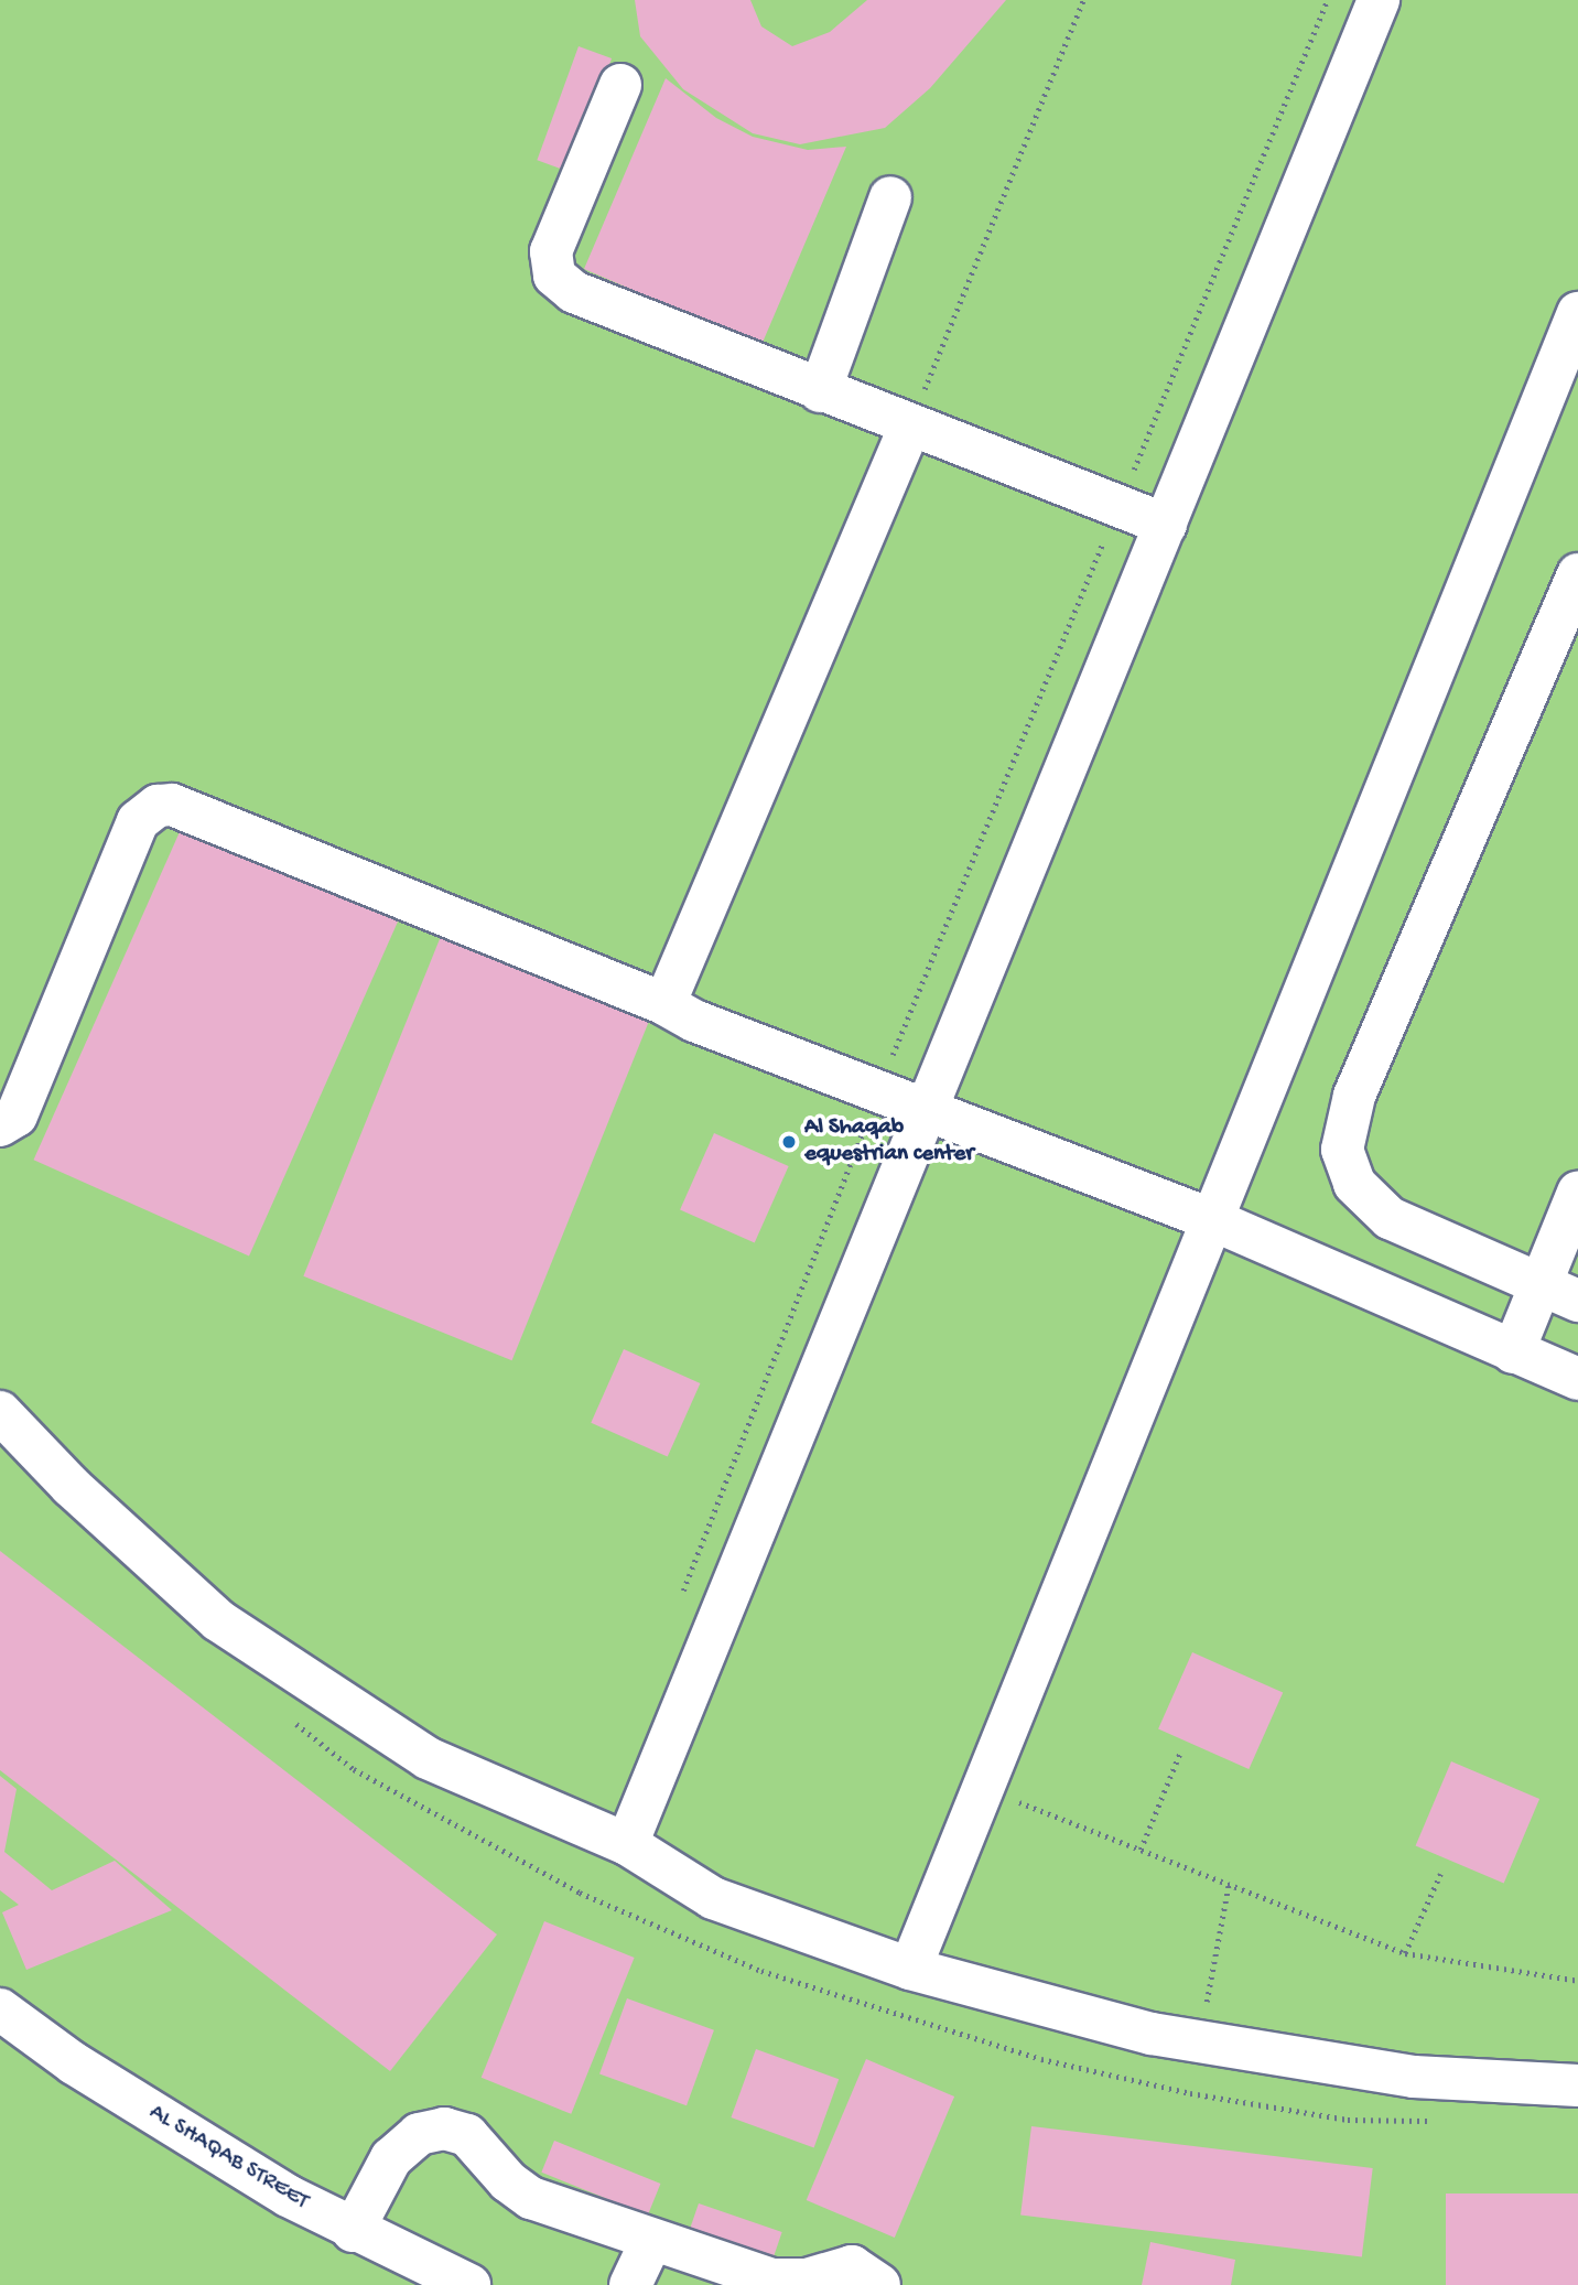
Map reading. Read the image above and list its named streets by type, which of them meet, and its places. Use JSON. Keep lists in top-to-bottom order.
{
  "streets": {
    "lane": ["AL SHAQAB STREET"]
  },
  "places": ["Al Shaqab equestrian center"]
}
